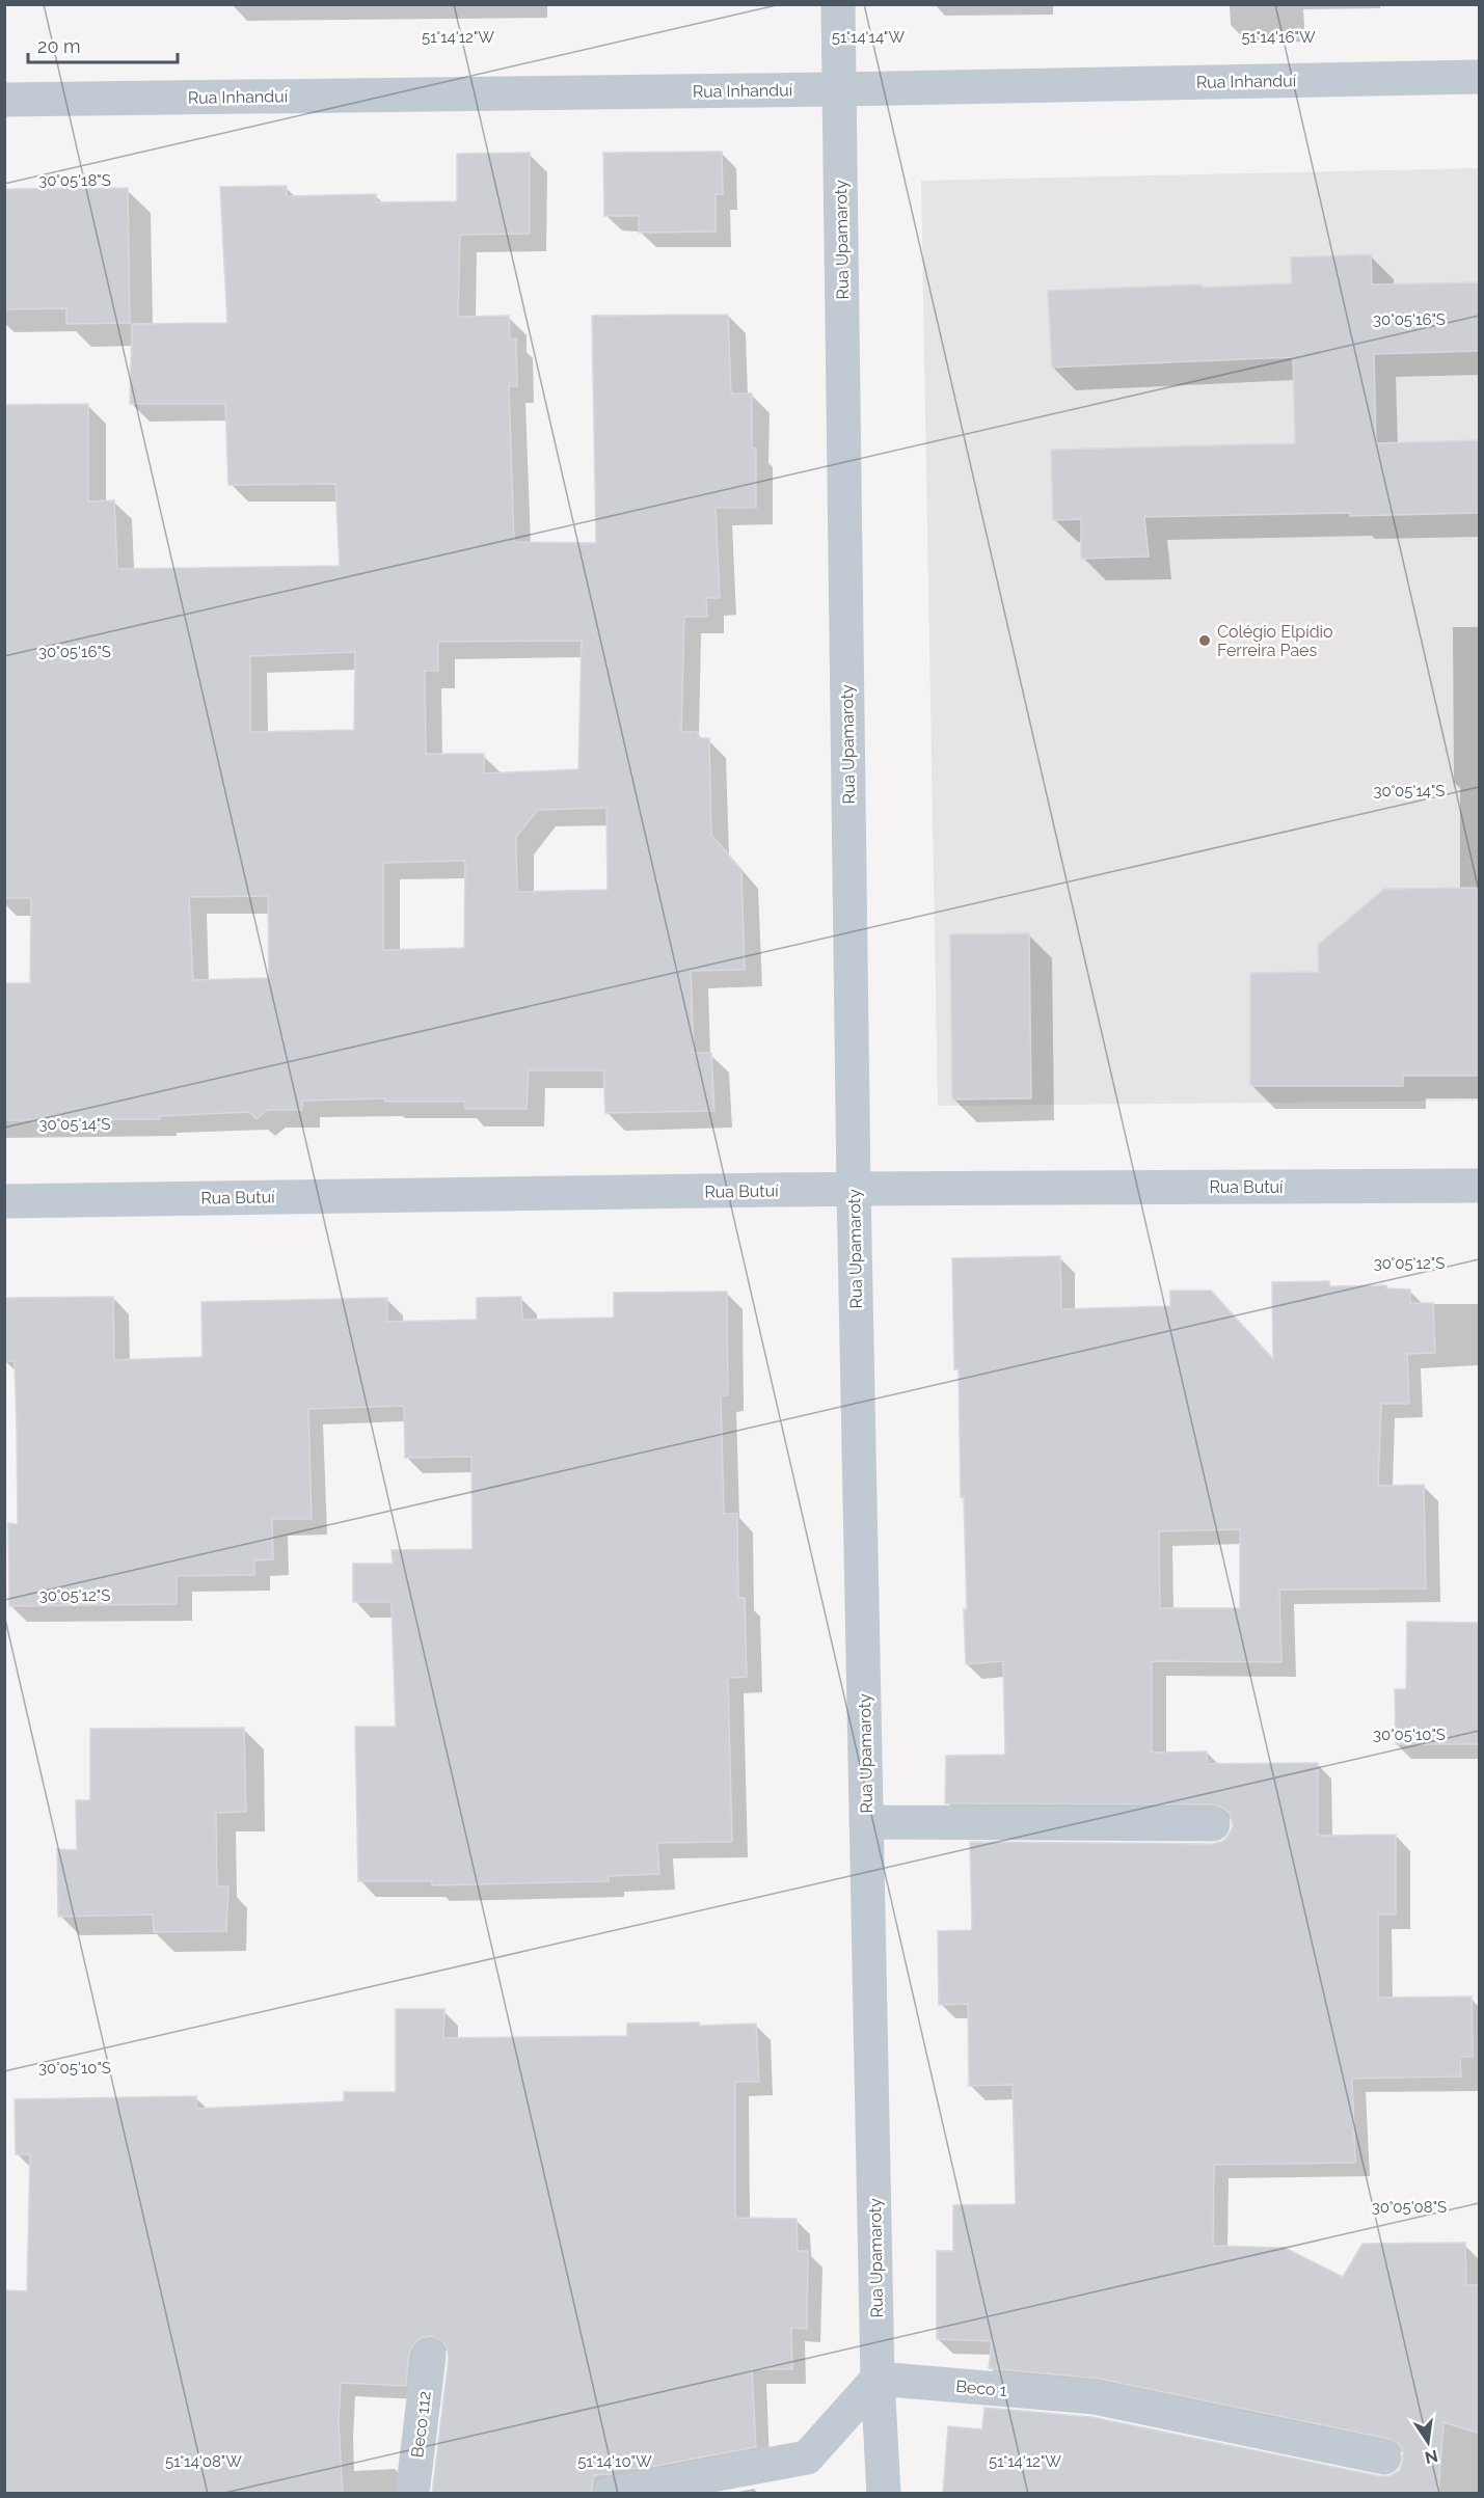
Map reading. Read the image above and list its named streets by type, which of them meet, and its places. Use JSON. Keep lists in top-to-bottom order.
{
  "streets": {
    "street": [
      "Rua Inhanduí",
      "Rua Upamaroty",
      "Rua Butuí",
      "Beco 1",
      "Beco 112"
    ]
  },
  "crossings": [
    ["Rua Inhanduí", "Rua Upamaroty"],
    ["Rua Upamaroty", "Rua Butuí"],
    ["Rua Upamaroty", "Beco 1"]
  ],
  "places": ["Colégio Elpídio Ferreira Paes"],
  "scale_bar": "20 m",
  "north": "bottom",
  "coordinates": [
    "51°14'12\"W",
    "51°14'14\"W",
    "51°14'16\"W",
    "30°05'18\"S",
    "30°05'16\"S",
    "30°05'14\"S",
    "30°05'12\"S",
    "30°05'10\"S",
    "30°05'08\"S",
    "51°14'08\"W",
    "51°14'10\"W"
  ]
}
